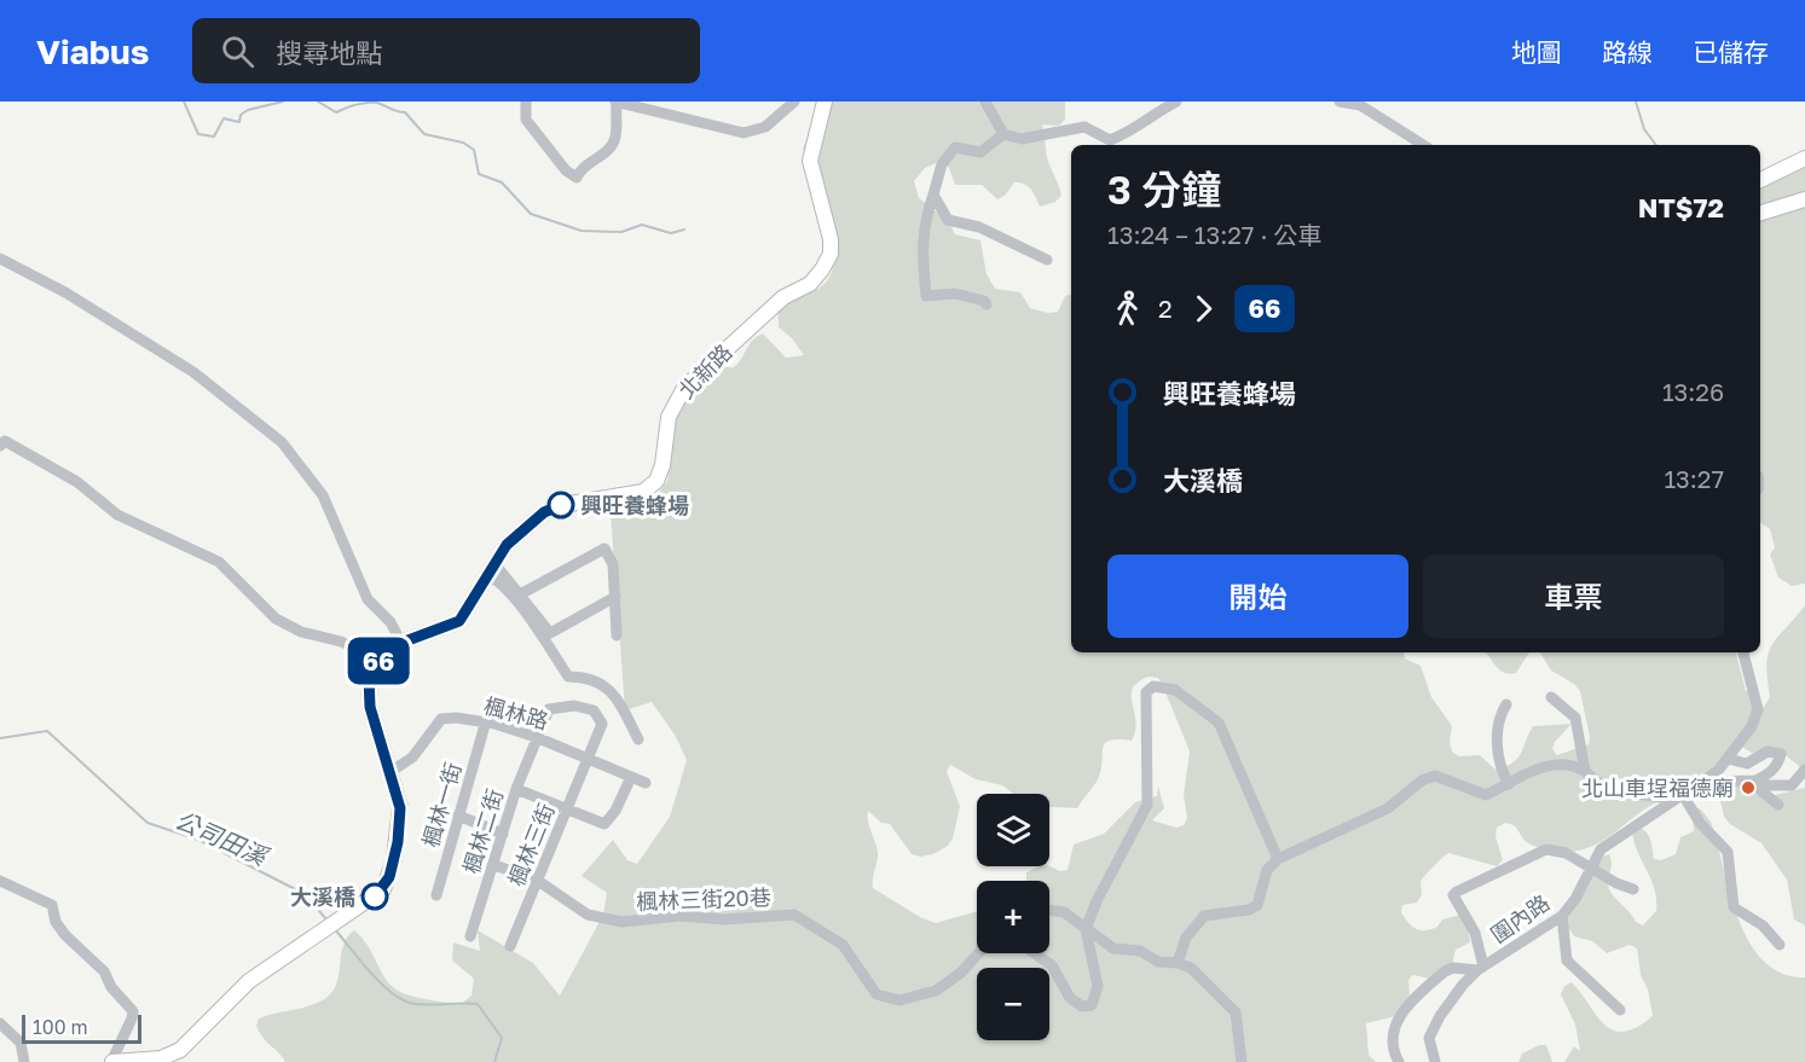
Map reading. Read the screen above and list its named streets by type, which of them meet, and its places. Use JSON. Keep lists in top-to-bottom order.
{
  "streets": {
    "main road": ["北新路"],
    "street": [
      "楓林路",
      "楓林一街",
      "楓林二街",
      "楓林三街",
      "楓林三街20巷",
      "圍內路"
    ]
  },
  "crossings": [
    ["楓林路", "楓林一街"],
    ["楓林路", "楓林二街"],
    ["楓林路", "楓林三街"],
    ["楓林二街", "楓林三街"],
    ["楓林二街", "楓林三街20巷"],
    ["楓林三街", "楓林三街20巷"]
  ],
  "water": ["公司田溪"],
  "places": ["興旺養蜂場", "北山車埕福德廟", "大溪橋"],
  "lines": ["bus line 66"],
  "scale_bar": "100 m",
  "page": {
    "header": "Viabus",
    "search": "搜尋地點",
    "nav": ["地圖", "路線", "已儲存"],
    "on_map": "66",
    "heading": ["3 分鐘", "13:24 – 13:27 · 公車", "NT$72"],
    "legs": ["2", "66"],
    "list": [
      {
        "name": "興旺養蜂場",
        "value": "13:26"
      },
      {
        "name": "大溪橋",
        "value": "13:27"
      }
    ],
    "buttons": ["開始", "車票"],
    "map_buttons": ["+", "−"],
    "scale": "100 m"
  }
}
